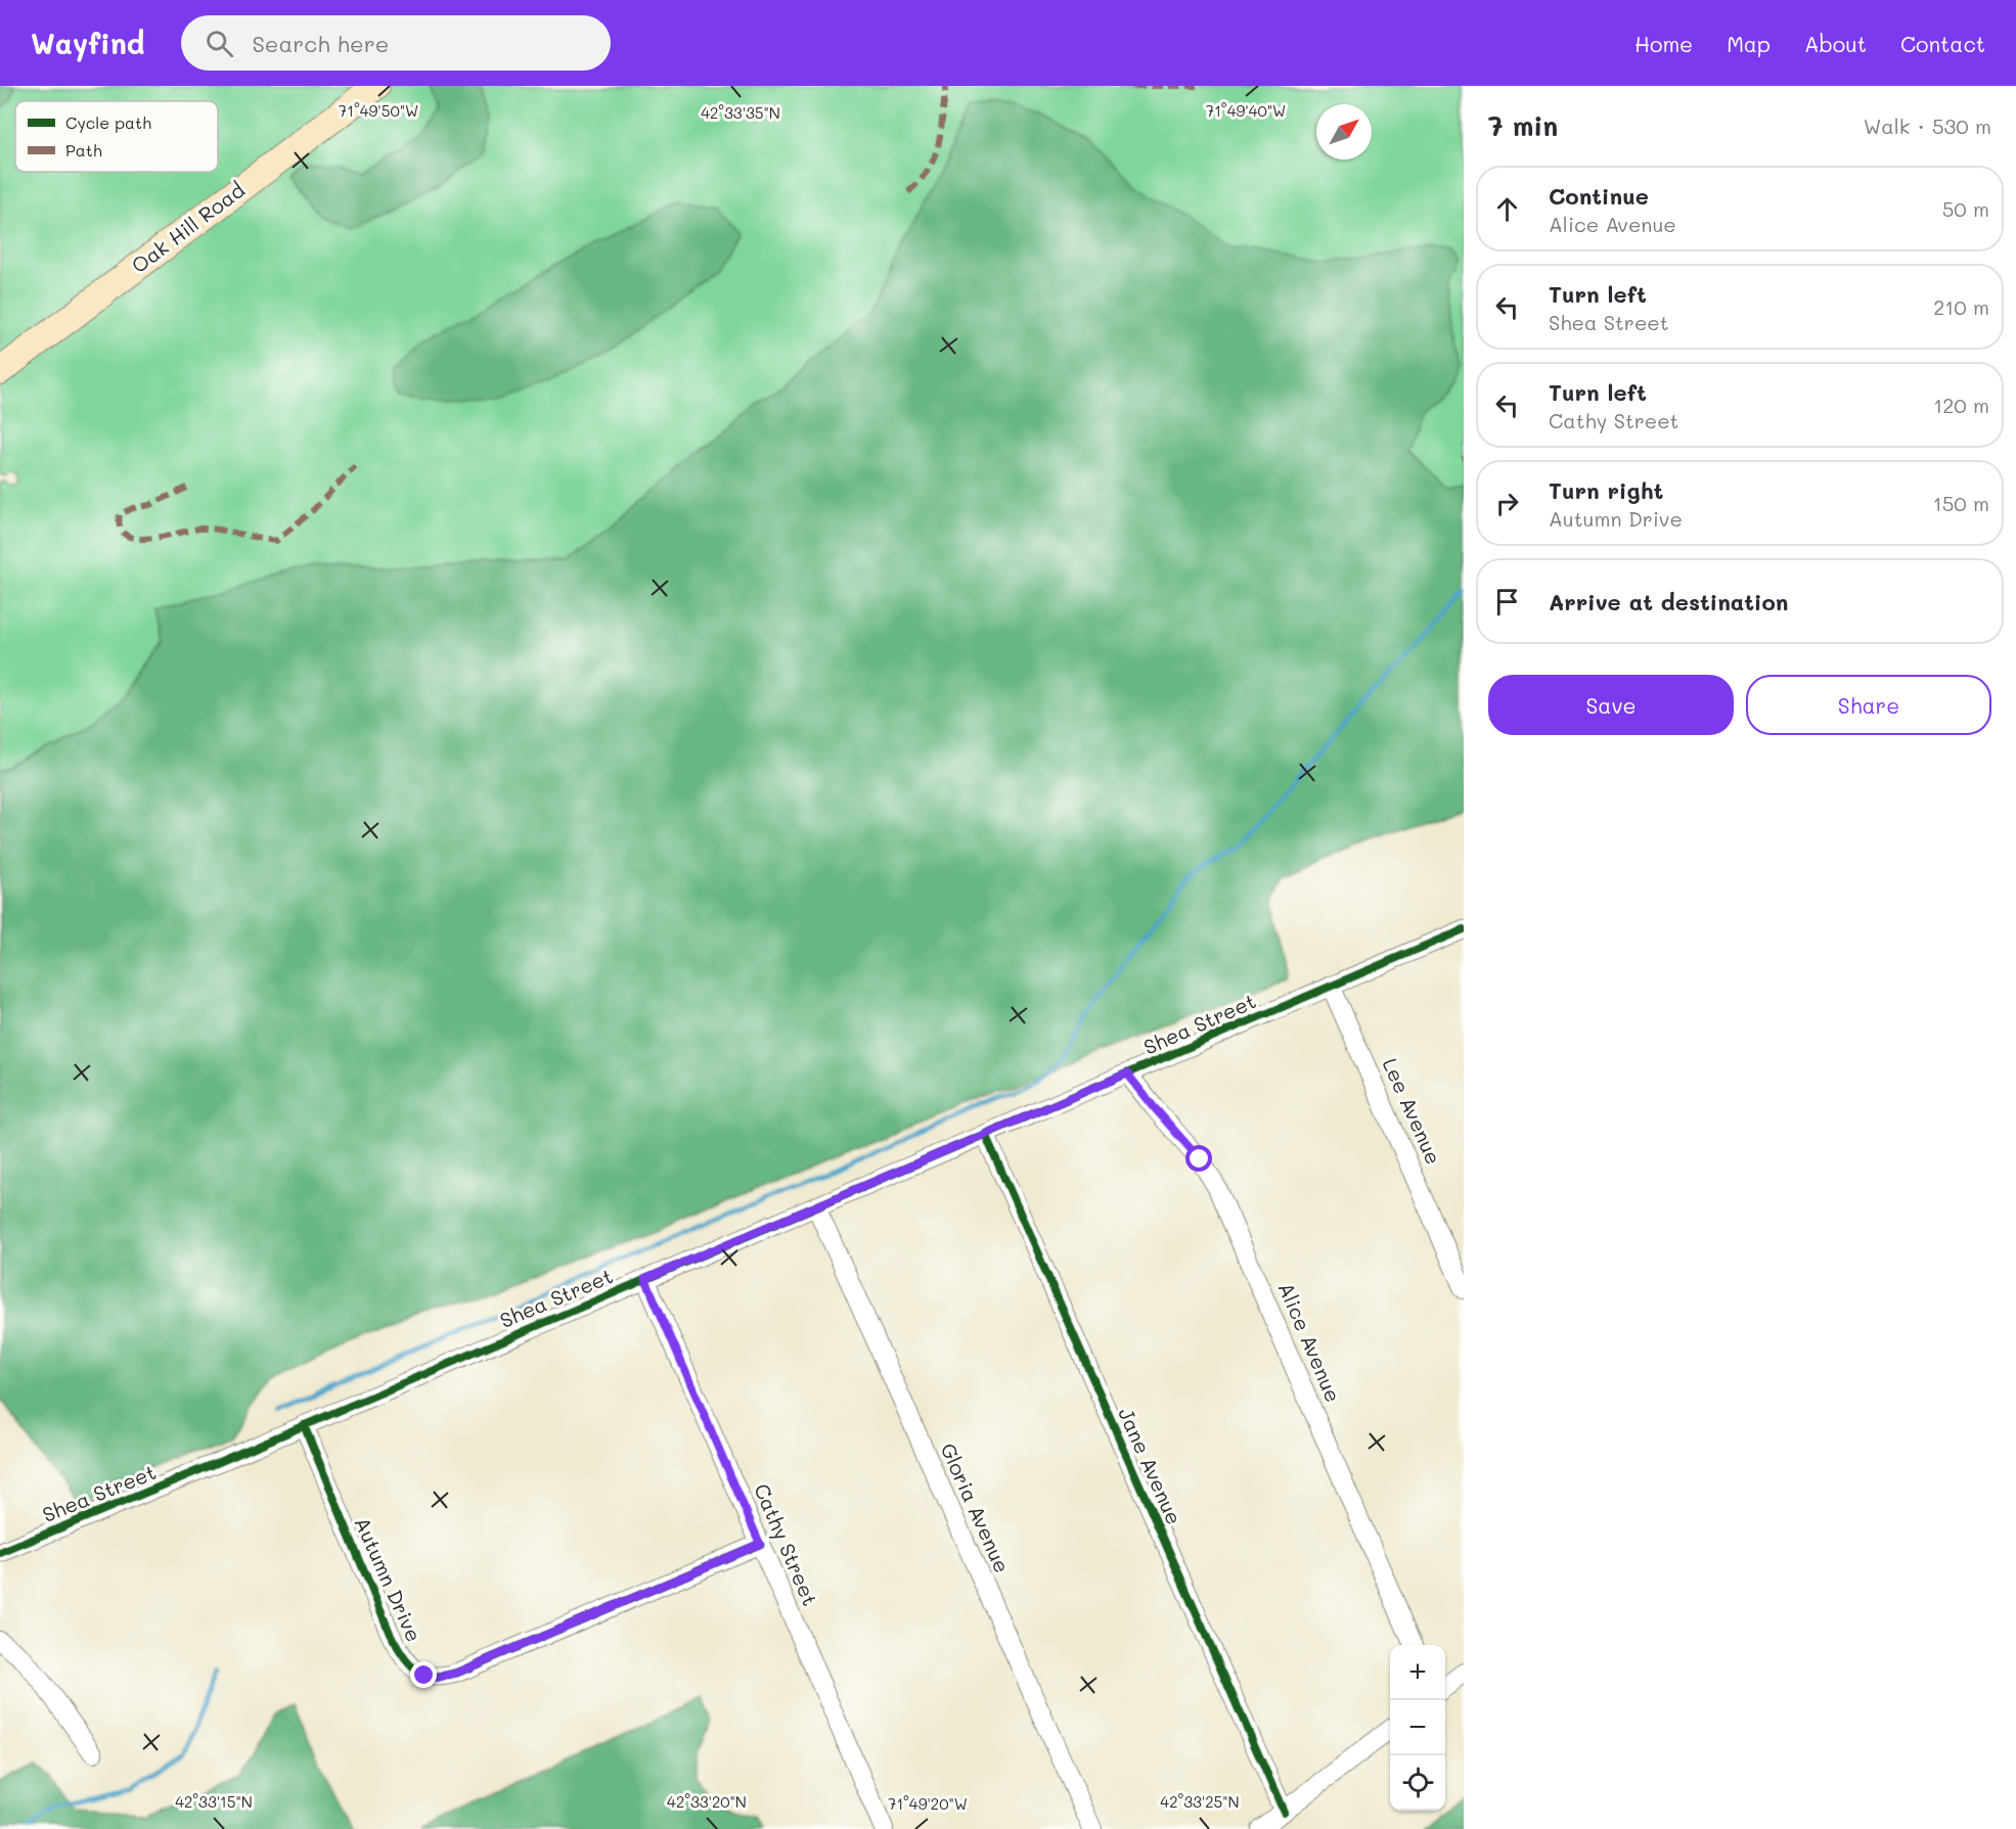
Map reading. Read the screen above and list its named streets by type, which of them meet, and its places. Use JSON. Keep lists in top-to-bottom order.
{
  "streets": {
    "street": [
      "Oak Hill Road",
      "Shea Street",
      "Lee Avenue",
      "Alice Avenue",
      "Jane Avenue",
      "Gloria Avenue",
      "Cathy Street",
      "Autumn Drive"
    ]
  },
  "crossings": [
    ["Shea Street", "Lee Avenue"],
    ["Shea Street", "Alice Avenue"],
    ["Shea Street", "Jane Avenue"],
    ["Shea Street", "Gloria Avenue"],
    ["Shea Street", "Cathy Street"],
    ["Shea Street", "Autumn Drive"],
    ["Cathy Street", "Autumn Drive"]
  ],
  "legend": ["Cycle path", "Path"],
  "north": "top right",
  "page": {
    "header": "Wayfind",
    "search": "Search here",
    "nav": [
      "Home",
      "Map",
      "About",
      "Contact"
    ],
    "heading": ["7 min", "Walk · 530 m"],
    "list": [
      ["Continue", "Alice Avenue", "50 m"],
      ["Turn left", "Shea Street", "210 m"],
      ["Turn left", "Cathy Street", "120 m"],
      ["Turn right", "Autumn Drive", "150 m"],
      "Arrive at destination"
    ],
    "buttons": ["Save", "Share"],
    "map_buttons": ["+", "−"]
  },
  "coordinates": [
    "71°49'50\"W",
    "71°49'40\"W",
    "42°33'35\"N",
    "42°33'15\"N",
    "42°33'20\"N",
    "42°33'25\"N",
    "71°49'20\"W"
  ]
}
